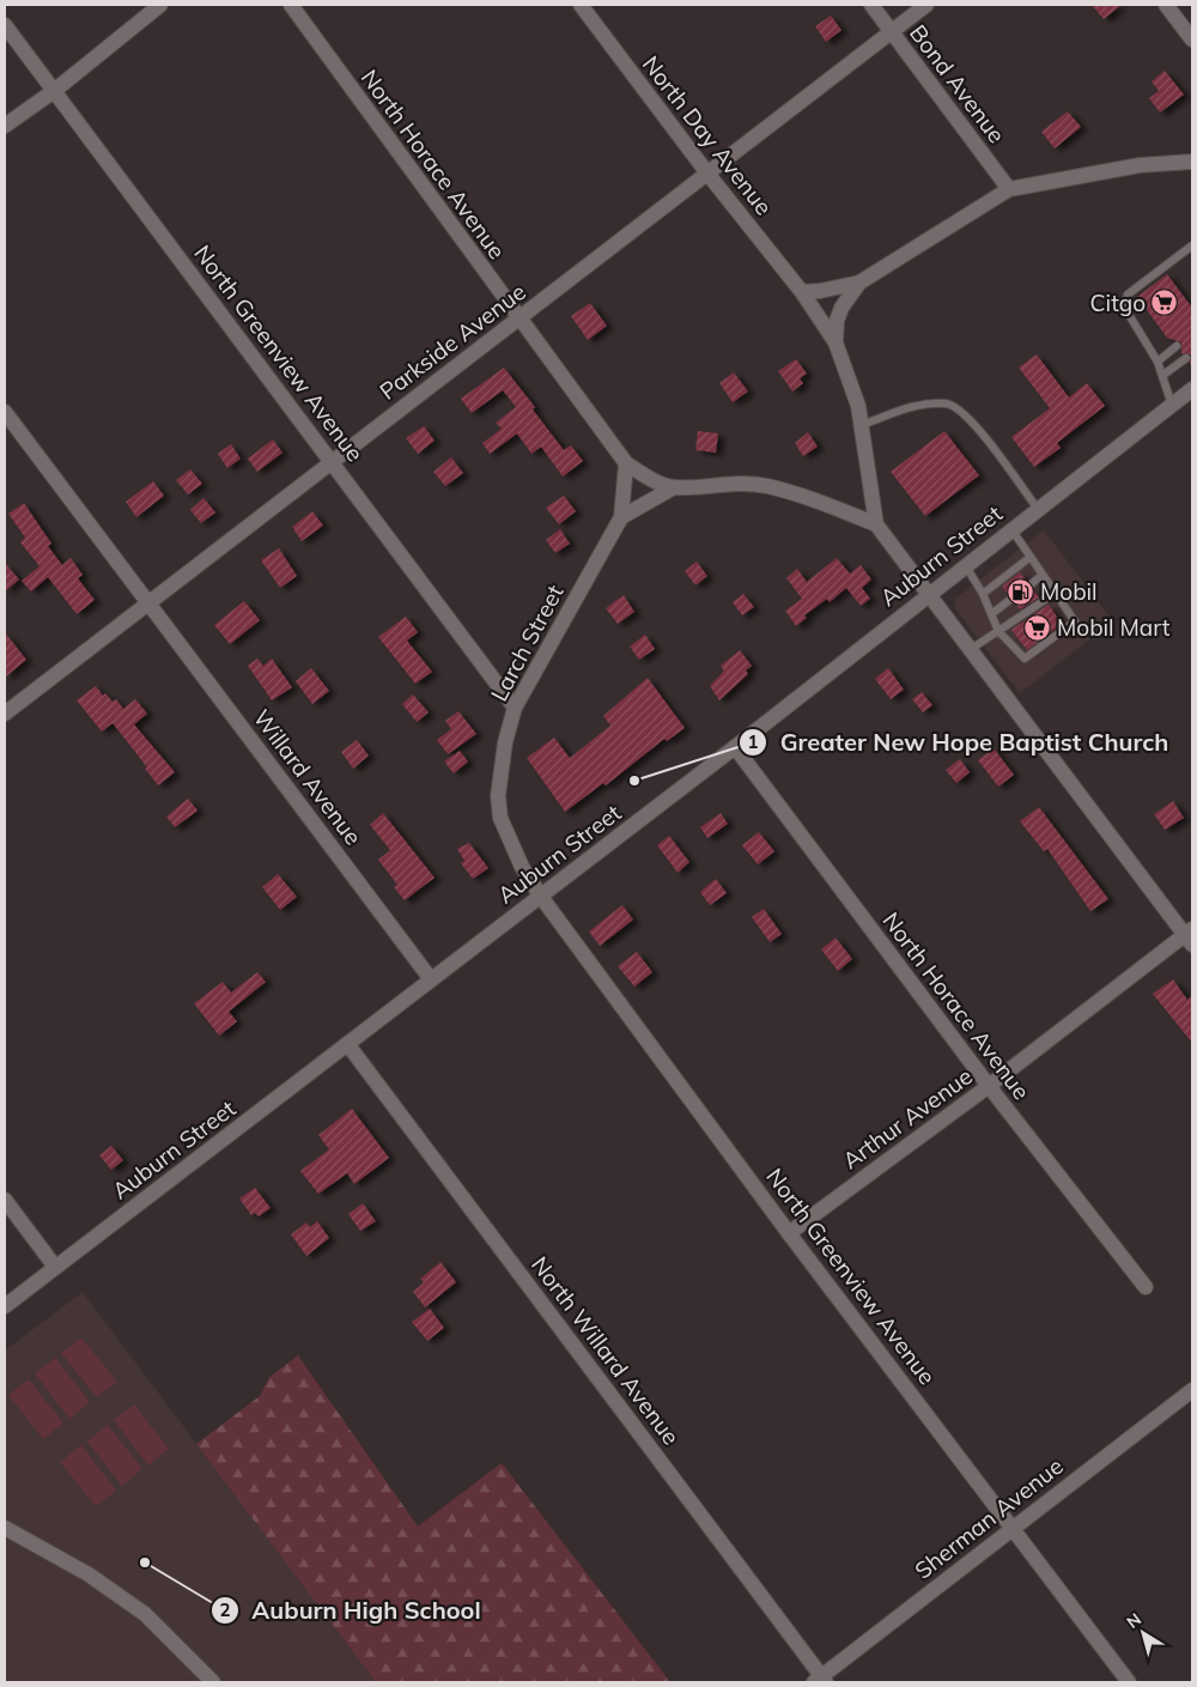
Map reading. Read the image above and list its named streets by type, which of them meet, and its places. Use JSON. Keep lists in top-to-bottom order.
{
  "streets": {
    "street": [
      "Bond Avenue",
      "North Day Avenue",
      "North Horace Avenue",
      "Parkside Avenue",
      "North Greenview Avenue",
      "Auburn Street",
      "Larch Street",
      "Willard Avenue",
      "Arthur Avenue",
      "North Willard Avenue",
      "Sherman Avenue"
    ]
  },
  "crossings": [
    ["Bond Avenue", "Parkside Avenue"],
    ["North Day Avenue", "Parkside Avenue"],
    ["North Horace Avenue", "Parkside Avenue"],
    ["North Horace Avenue", "Auburn Street"],
    ["North Horace Avenue", "Larch Street"],
    ["North Horace Avenue", "Arthur Avenue"],
    ["Parkside Avenue", "North Greenview Avenue"],
    ["Parkside Avenue", "Willard Avenue"],
    ["North Greenview Avenue", "Auburn Street"],
    ["North Greenview Avenue", "Larch Street"],
    ["North Greenview Avenue", "Arthur Avenue"],
    ["North Greenview Avenue", "Sherman Avenue"],
    ["Auburn Street", "Larch Street"],
    ["Auburn Street", "Willard Avenue"],
    ["Auburn Street", "North Willard Avenue"],
    ["North Willard Avenue", "Sherman Avenue"]
  ],
  "places": {
    "supermarket": ["Citgo", "Mobil Mart"],
    "fuel station": ["Mobil"],
    "other": ["Greater New Hope Baptist Church", "Auburn High School"]
  },
  "north": "top left"
}
